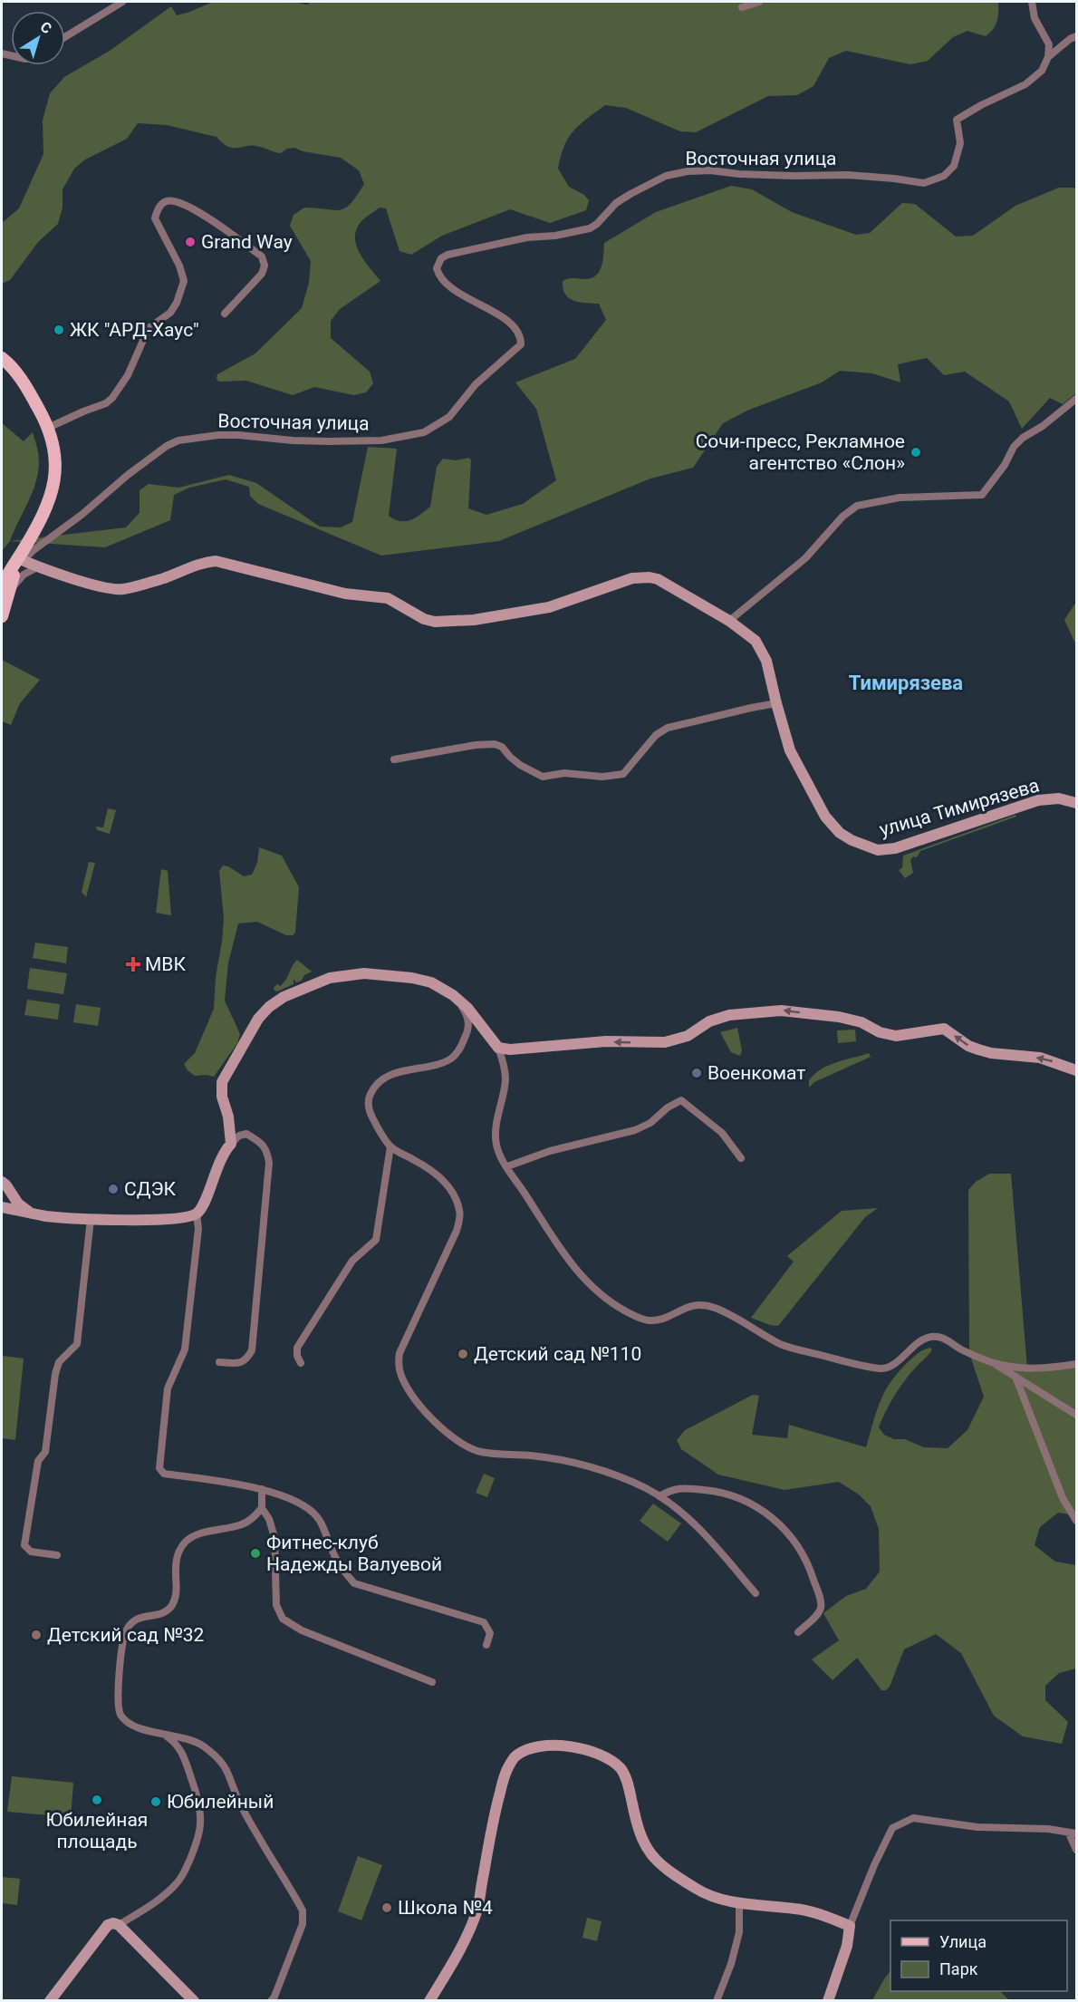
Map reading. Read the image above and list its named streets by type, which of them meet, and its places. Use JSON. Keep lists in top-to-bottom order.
{
  "streets": {
    "street": ["Восточная улица", "улица Тимирязева"]
  },
  "crossings": [
    ["Восточная улица", "улица Тимирязева"]
  ],
  "districts": ["Тимирязева"],
  "places": {
    "other": [
      "Grand Way",
      "ЖК \"АРД-Хаус\"",
      "Сочи-пресс, Рекламное агентство «Слон»",
      "Военкомат",
      "СДЭК",
      "Детский сад №110",
      "Фитнес-клуб Надежды Валуевой",
      "Детский сад №32",
      "Юбилейная площадь",
      "Юбилейный",
      "Школа №4"
    ],
    "health": ["МВК"]
  },
  "legend": ["Улица", "Парк"],
  "north": "top right"
}
